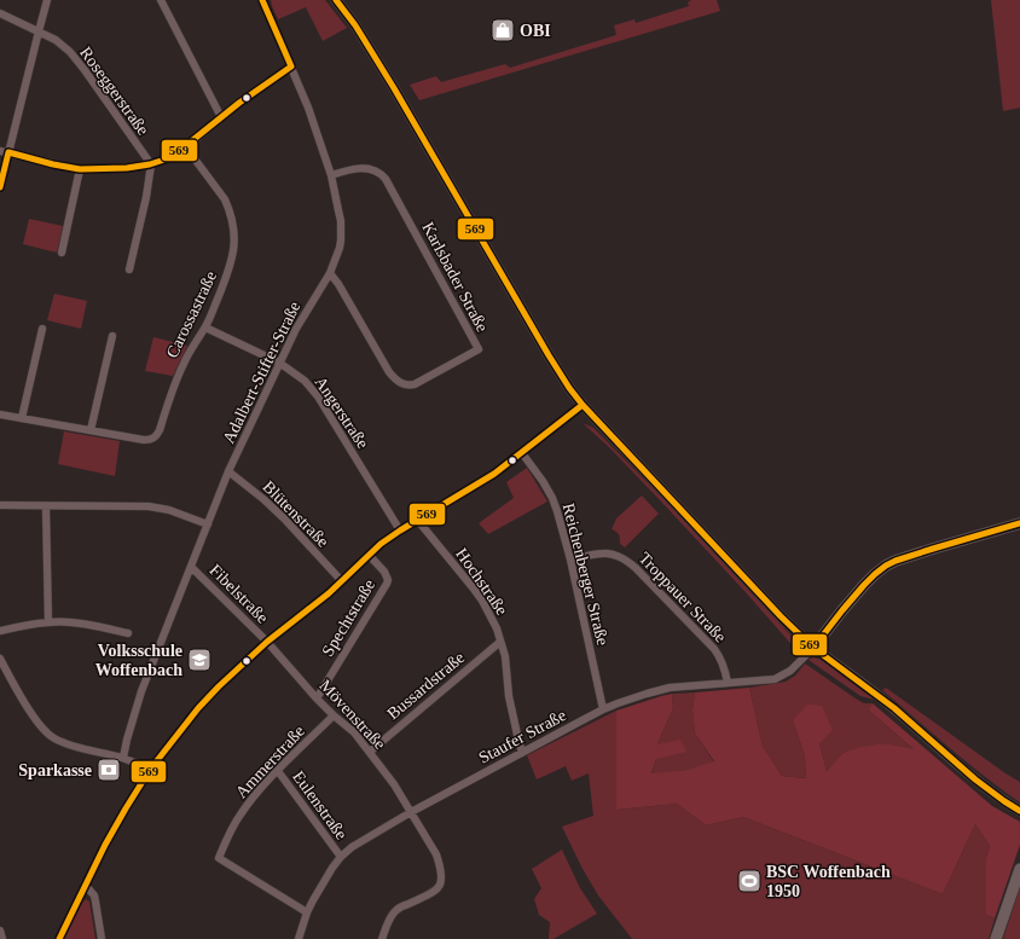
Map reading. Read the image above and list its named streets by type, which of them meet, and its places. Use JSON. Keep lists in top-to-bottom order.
{
  "streets": {
    "street": [
      "Roseggerstraße",
      "Karlsbader Straße",
      "Carossastraße",
      "Adalbert-Stifter-Straße",
      "Angerstraße",
      "Blütenstraße",
      "Reichenberger Straße",
      "Hochstraße",
      "Fibelstraße",
      "Troppauer Straße",
      "Spechtstraße",
      "Bussardstraße",
      "Mövenstraße",
      "Staufer Straße",
      "Ammerstraße",
      "Eulenstraße"
    ]
  },
  "crossings": [
    ["Karlsbader Straße", "Adalbert-Stifter-Straße"],
    ["Carossastraße", "Angerstraße"],
    ["Adalbert-Stifter-Straße", "Angerstraße"],
    ["Adalbert-Stifter-Straße", "Blütenstraße"],
    ["Adalbert-Stifter-Straße", "Fibelstraße"],
    ["Reichenberger Straße", "Troppauer Straße"],
    ["Reichenberger Straße", "Staufer Straße"],
    ["Hochstraße", "Bussardstraße"],
    ["Hochstraße", "Staufer Straße"],
    ["Fibelstraße", "Mövenstraße"],
    ["Troppauer Straße", "Staufer Straße"],
    ["Spechtstraße", "Mövenstraße"],
    ["Bussardstraße", "Mövenstraße"],
    ["Mövenstraße", "Staufer Straße"],
    ["Mövenstraße", "Ammerstraße"],
    ["Staufer Straße", "Ammerstraße"],
    ["Staufer Straße", "Eulenstraße"],
    ["Ammerstraße", "Eulenstraße"]
  ],
  "places": {
    "shop": ["OBI"],
    "school or university": ["Volksschule Woffenbach"],
    "bank": ["Sparkasse"],
    "sports": ["BSC Woffenbach 1950"]
  },
  "lines": ["transit line 569"]
}
